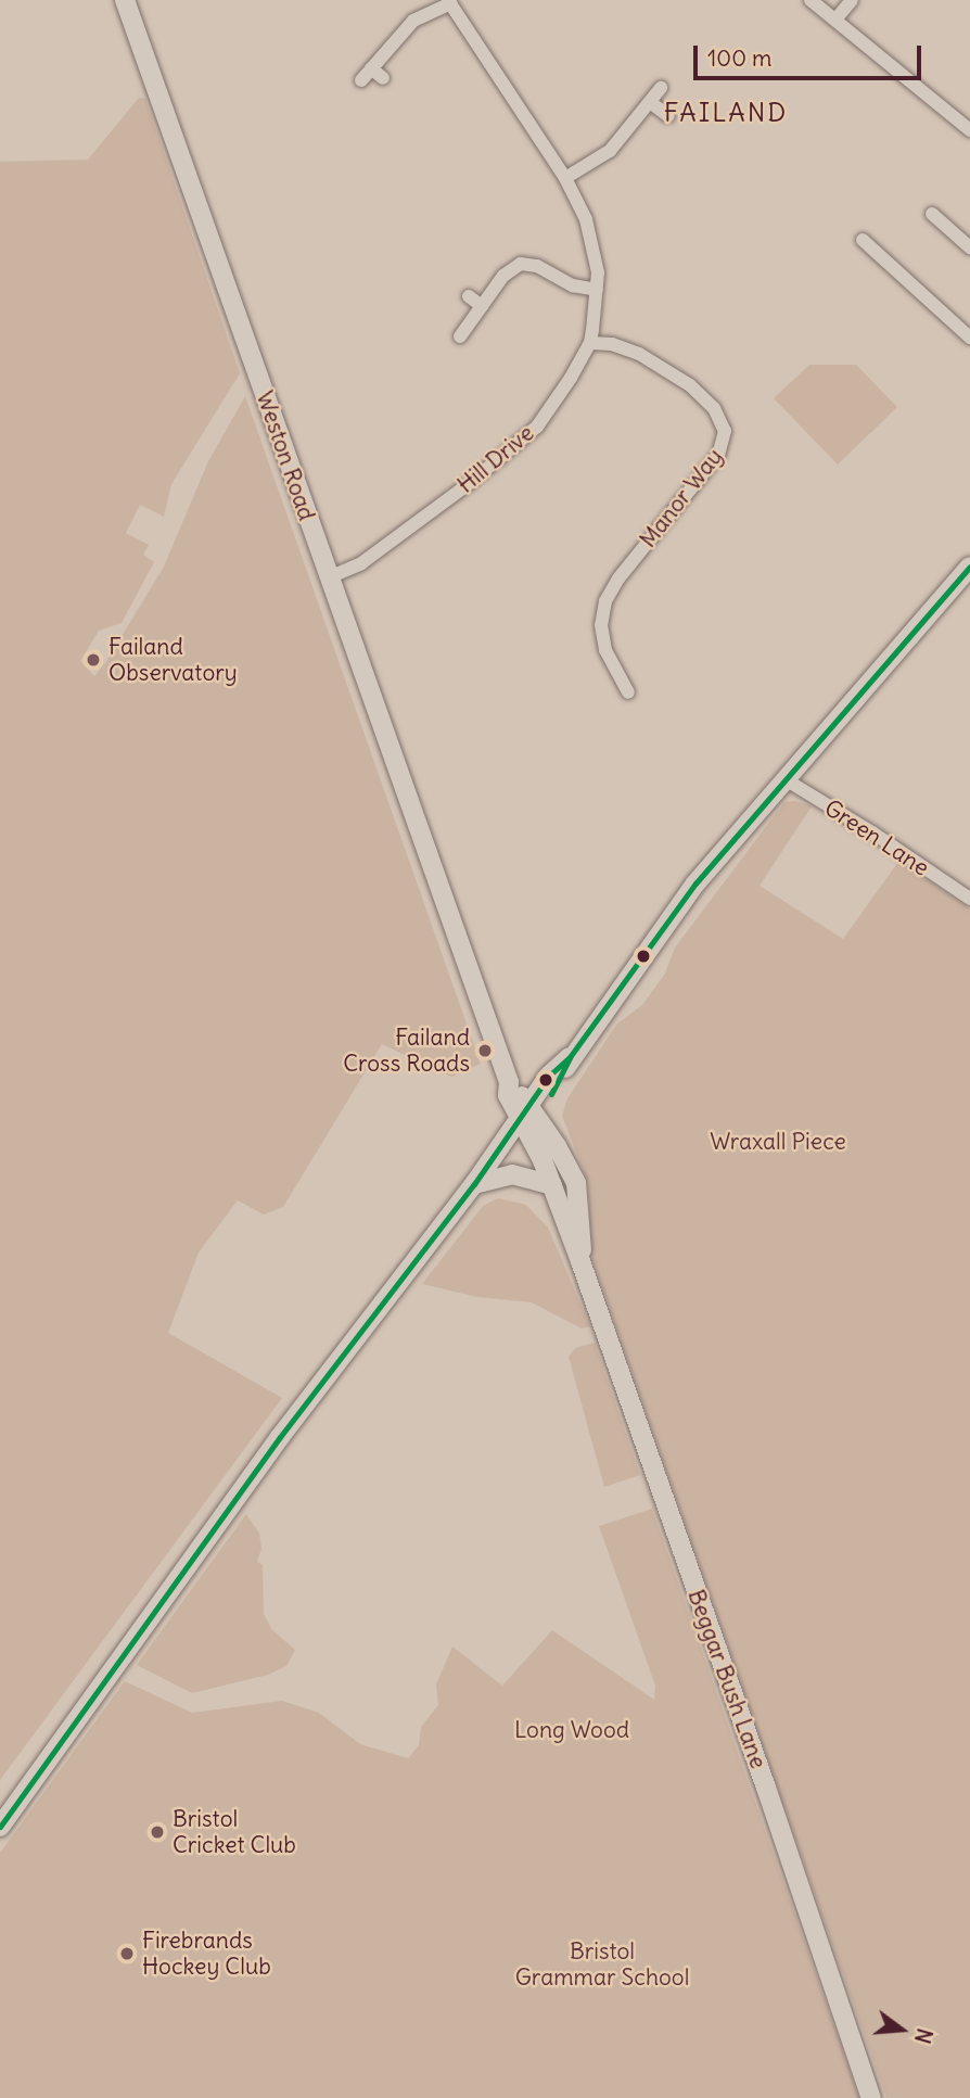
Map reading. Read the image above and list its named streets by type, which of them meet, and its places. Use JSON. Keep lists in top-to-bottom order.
{
  "streets": {
    "main road": ["Weston Road", "Beggar Bush Lane"],
    "street": ["Hill Drive", "Manor Way", "Green Lane"]
  },
  "crossings": [
    ["Weston Road", "Hill Drive"],
    ["Weston Road", "Beggar Bush Lane"],
    ["Hill Drive", "Manor Way"]
  ],
  "districts": ["FAILAND"],
  "parks": ["Wraxall Piece", "Long Wood", "Bristol Grammar School"],
  "places": [
    "Failand Observatory",
    "Failand Cross Roads",
    "Bristol Cricket Club",
    "Firebrands Hockey Club"
  ],
  "scale_bar": "100 m",
  "north": "right"
}
